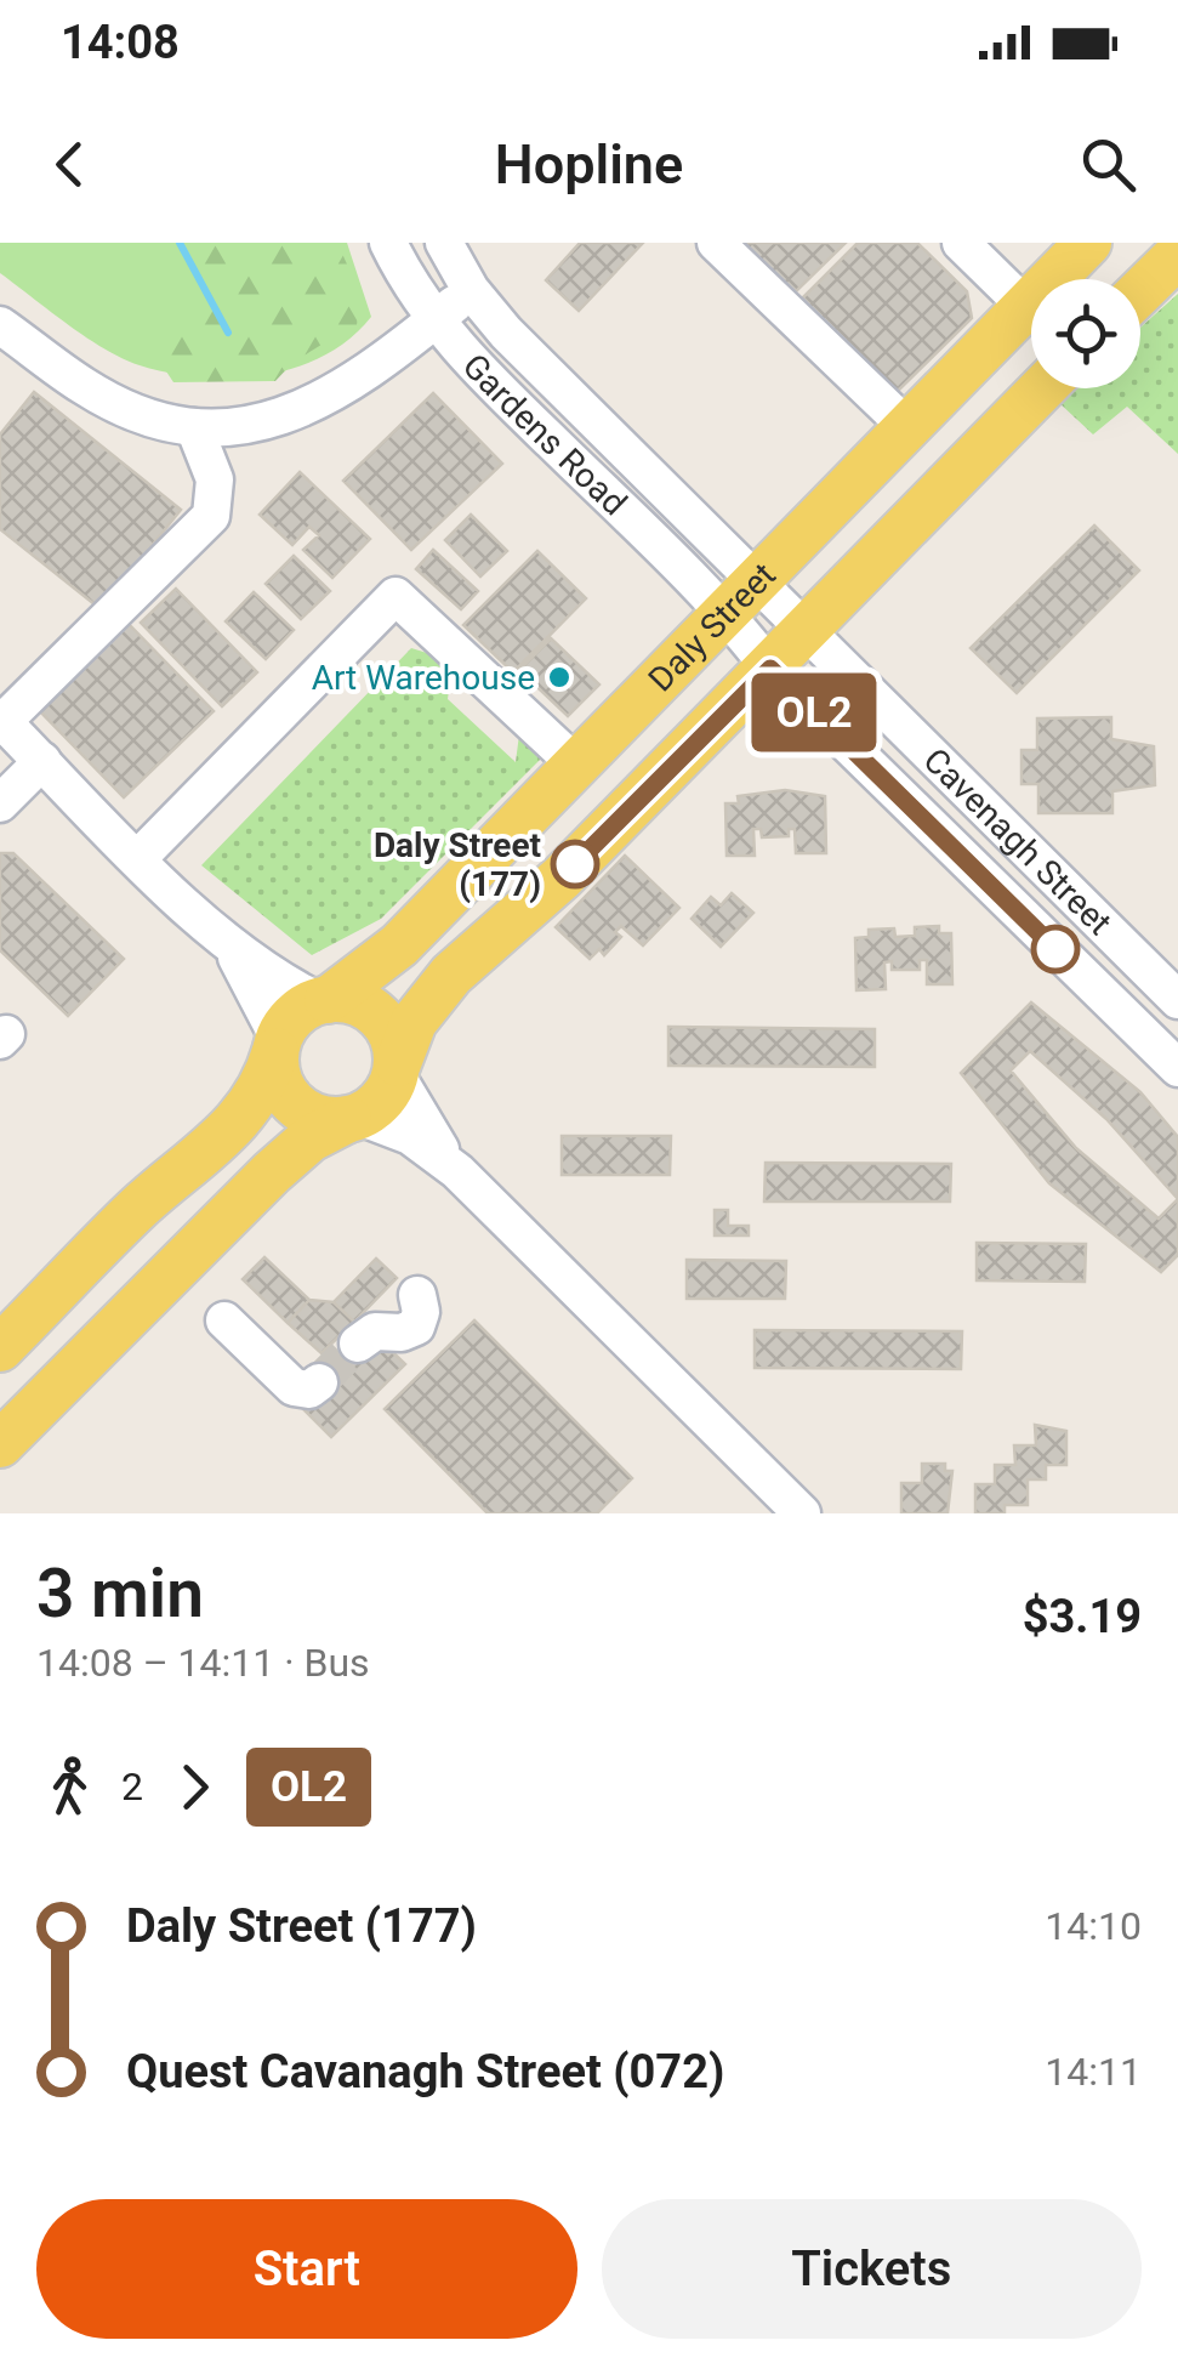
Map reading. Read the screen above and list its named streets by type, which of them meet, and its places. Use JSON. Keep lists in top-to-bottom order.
{
  "streets": {
    "main road": ["Daly Street"],
    "street": ["Gardens Road", "Cavenagh Street"]
  },
  "crossings": [
    ["Gardens Road", "Daly Street"],
    ["Gardens Road", "Cavenagh Street"],
    ["Daly Street", "Cavenagh Street"]
  ],
  "places": ["Art Warehouse", "Daly Street (177)"],
  "lines": ["bus line OL2"],
  "page": {
    "status": "14:08",
    "header": "Hopline",
    "on_map": "OL2",
    "heading": ["3 min", "14:08 – 14:11 · Bus", "$3.19"],
    "legs": ["2", "OL2"],
    "list": [
      {
        "name": "Daly Street (177)",
        "value": "14:10"
      },
      {
        "name": "Quest Cavanagh Street (072)",
        "value": "14:11"
      }
    ],
    "buttons": ["Start", "Tickets"]
  }
}
